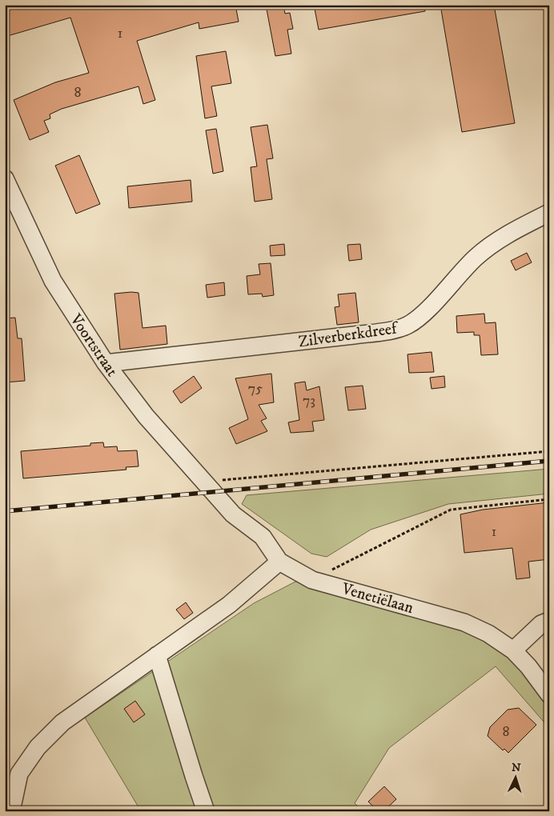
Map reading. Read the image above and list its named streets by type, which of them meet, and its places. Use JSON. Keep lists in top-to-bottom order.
{
  "streets": {
    "street": ["Zilverberkdreef", "Voortstraat", "Venetiëlaan"]
  },
  "crossings": [
    ["Zilverberkdreef", "Voortstraat"],
    ["Voortstraat", "Venetiëlaan"]
  ],
  "house_numbers": [
    "1",
    "8",
    "75",
    "73",
    "1",
    "8"
  ],
  "north": "top"
}
